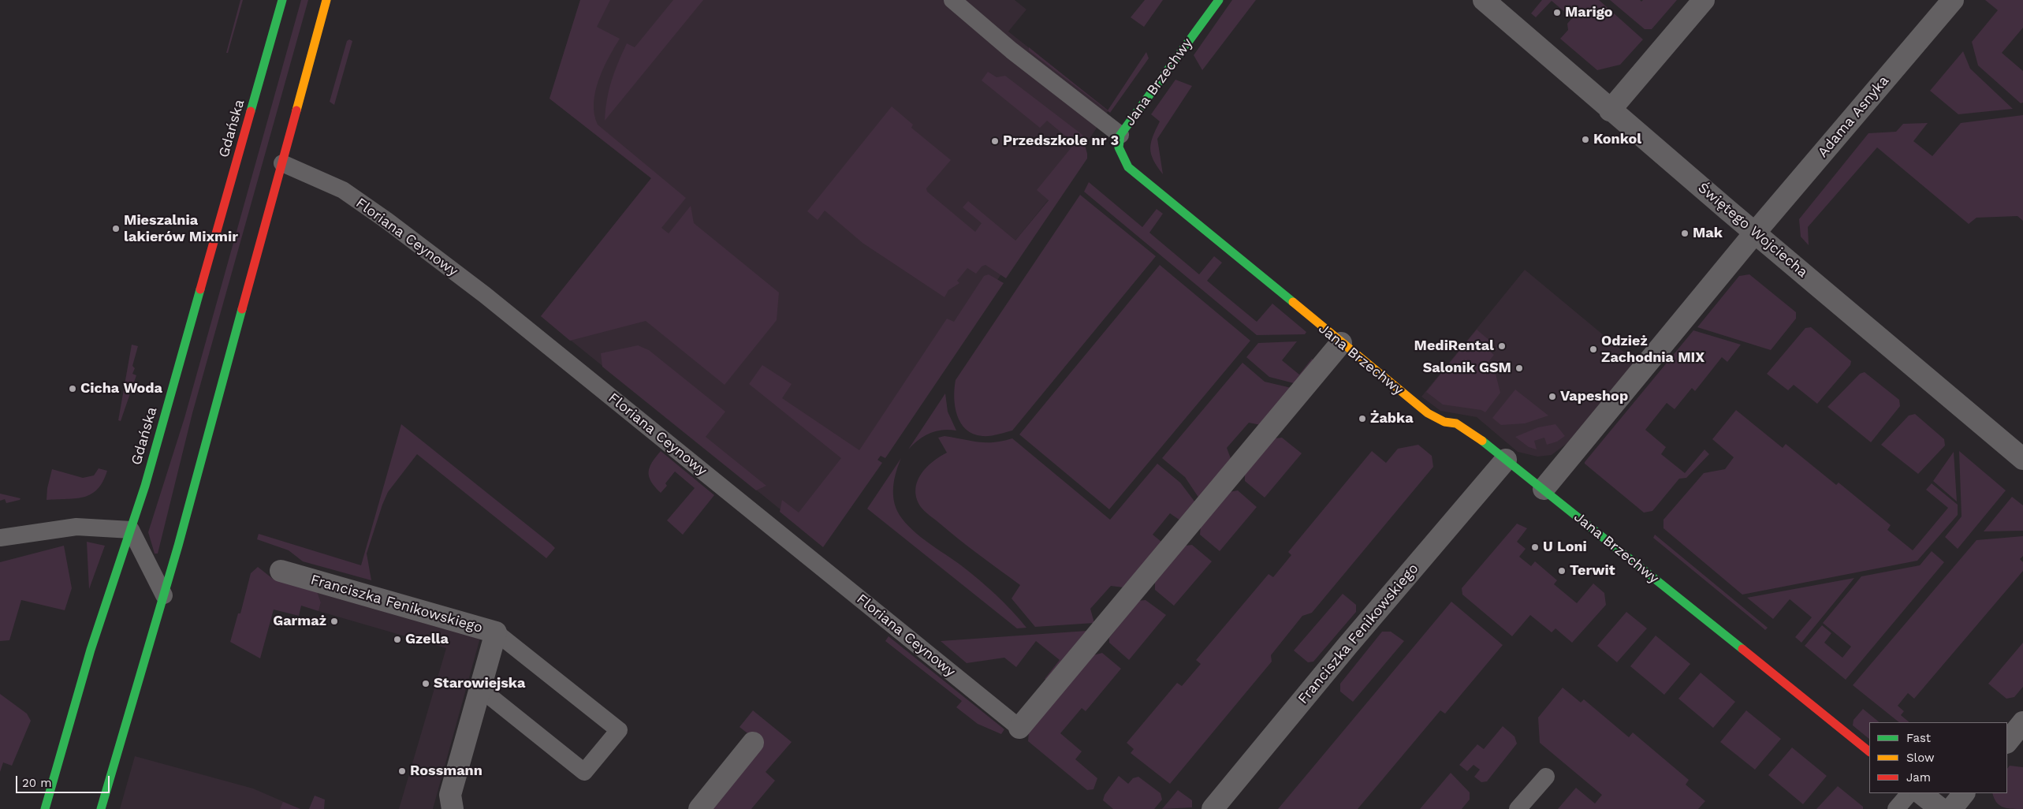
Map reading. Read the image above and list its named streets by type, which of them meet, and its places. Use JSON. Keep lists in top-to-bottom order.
{
  "streets": {
    "main road": ["Jana Brzechwy", "Gdańska"],
    "street": ["Adama Asnyka", "Świętego Wojciecha", "Franciszka Fenikowskiego"],
    "lane": ["Floriana Ceynowy"]
  },
  "crossings": [
    ["Jana Brzechwy", "Adama Asnyka"],
    ["Jana Brzechwy", "Franciszka Fenikowskiego"],
    ["Adama Asnyka", "Świętego Wojciecha"]
  ],
  "places": [
    "Marigo",
    "Konkol",
    "Przedszkole nr 3",
    "Mieszalnia lakierów Mixmir",
    "Mak",
    "MediRental",
    "Odzież Zachodnia MIX",
    "Salonik GSM",
    "Cicha Woda",
    "Vapeshop",
    "Żabka",
    "U Loni",
    "Terwit",
    "Garmaż",
    "Gzella",
    "Starowiejska",
    "Rossmann"
  ],
  "legend": ["Fast", "Slow", "Jam"],
  "scale_bar": "20 m"
}
